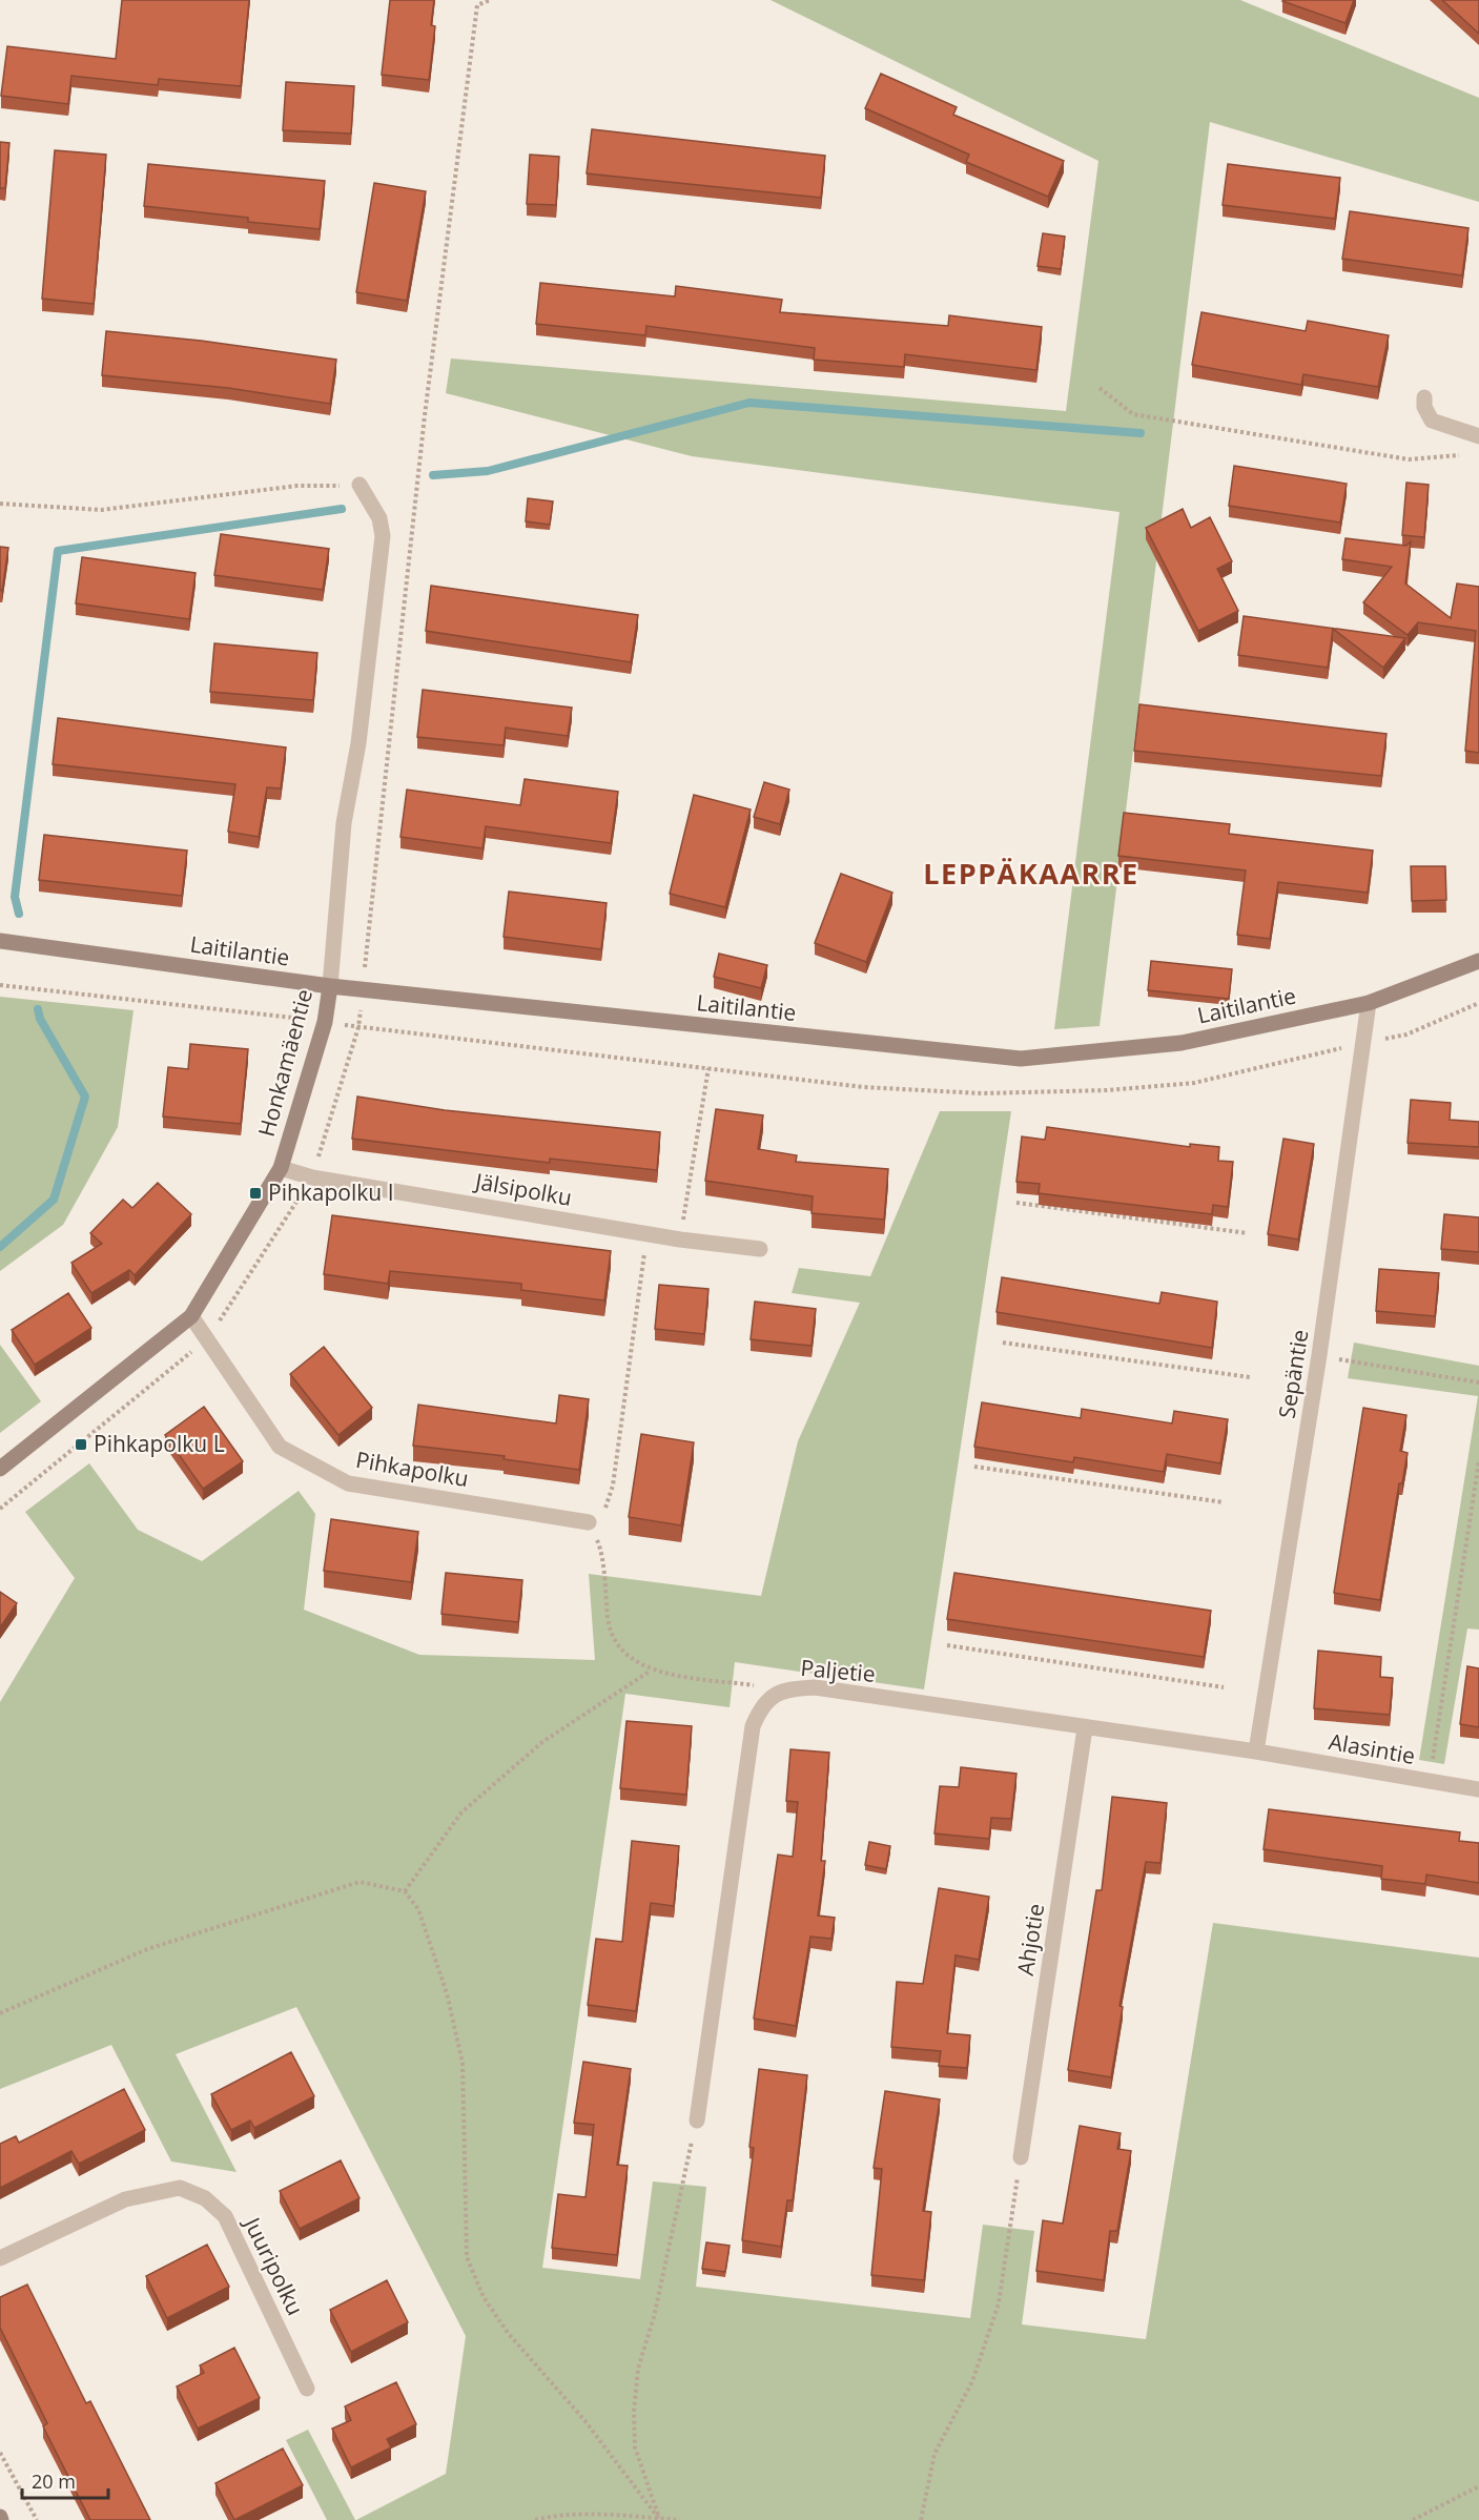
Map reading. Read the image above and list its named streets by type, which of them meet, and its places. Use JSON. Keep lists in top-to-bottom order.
{
  "streets": {
    "street": [
      "Laitilantie",
      "Honkamäentie",
      "Jälsipolku",
      "Sepäntie",
      "Pihkapolku",
      "Paljetie",
      "Alasintie",
      "Ahjotie",
      "Juuripolku"
    ]
  },
  "crossings": [
    ["Laitilantie", "Honkamäentie"],
    ["Laitilantie", "Sepäntie"],
    ["Honkamäentie", "Jälsipolku"],
    ["Honkamäentie", "Pihkapolku"],
    ["Sepäntie", "Paljetie"],
    ["Sepäntie", "Alasintie"],
    ["Paljetie", "Alasintie"],
    ["Paljetie", "Ahjotie"]
  ],
  "districts": ["LEPPÄKAARRE"],
  "places": {
    "transit": ["Pihkapolku I", "Pihkapolku L"]
  },
  "scale_bar": "20 m"
}
